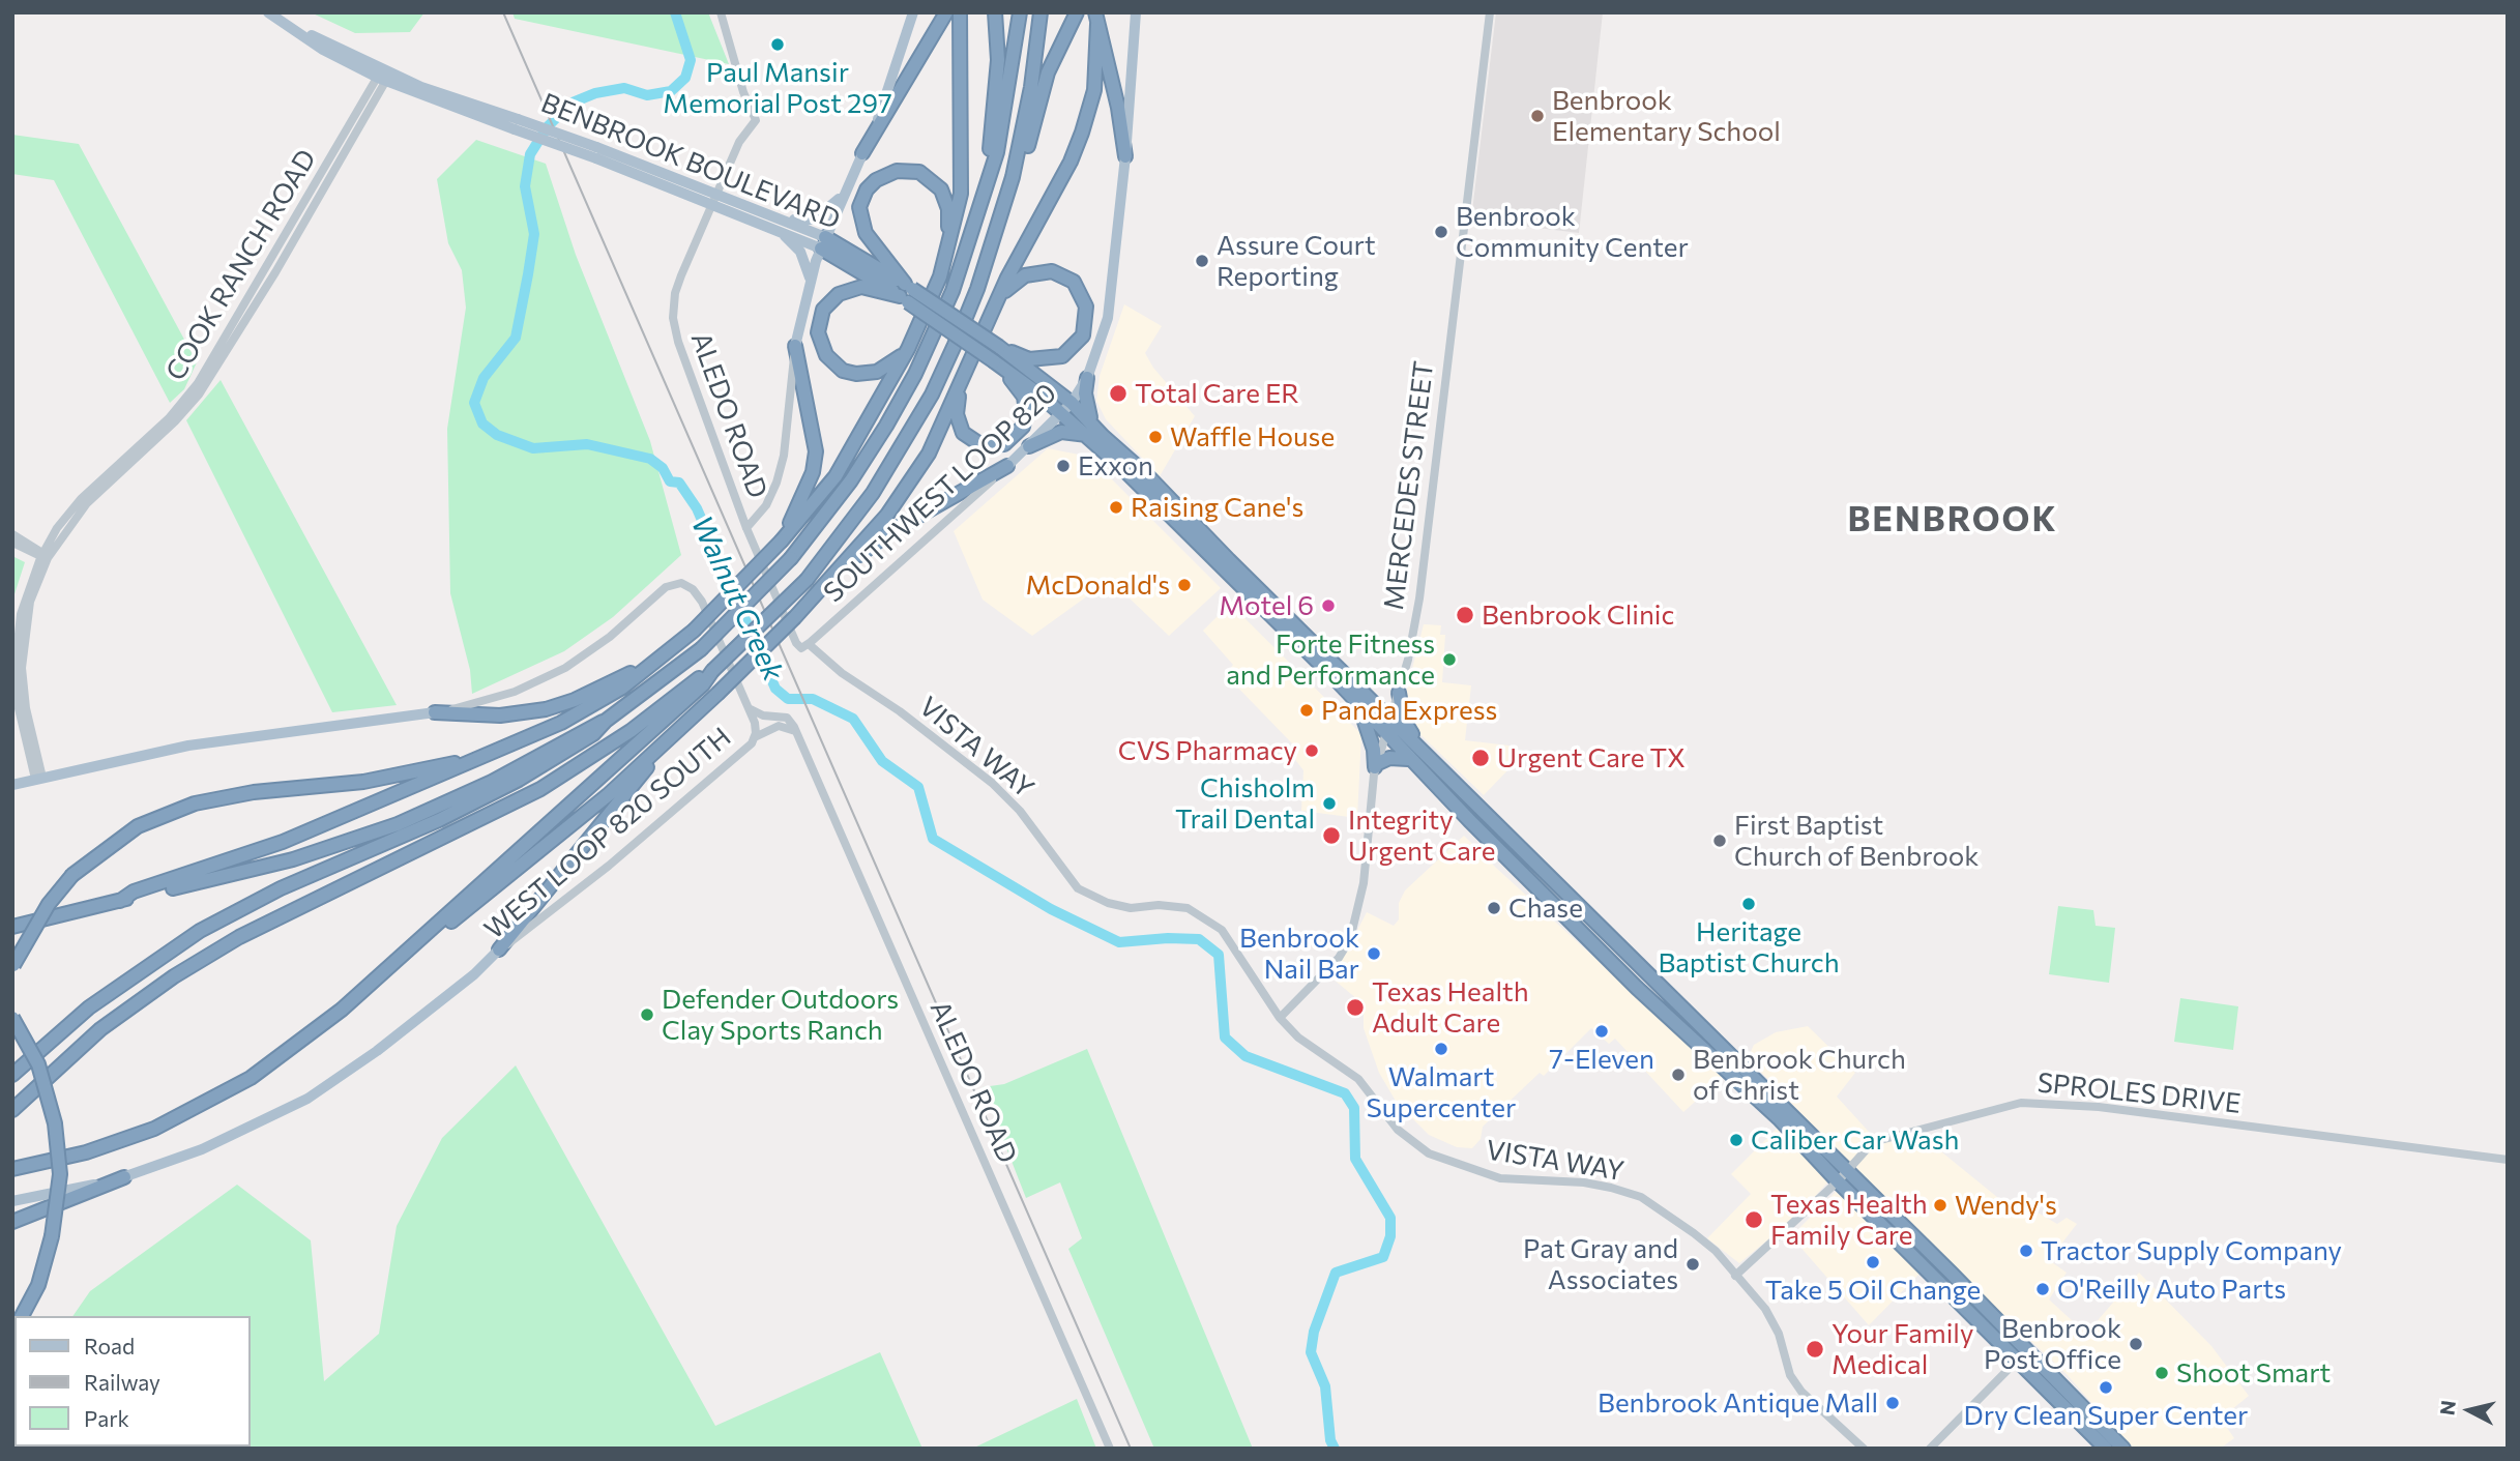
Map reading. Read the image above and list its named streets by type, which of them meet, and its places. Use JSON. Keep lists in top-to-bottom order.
{
  "streets": {
    "highway": ["BENBROOK BOULEVARD"],
    "main road": ["SOUTHWEST LOOP 820", "WEST LOOP 820 SOUTH"],
    "street": [
      "COOK RANCH ROAD",
      "ALEDO ROAD",
      "MERCEDES STREET",
      "VISTA WAY",
      "SPROLES DRIVE"
    ]
  },
  "crossings": [
    ["BENBROOK BOULEVARD", "COOK RANCH ROAD"],
    ["BENBROOK BOULEVARD", "ALEDO ROAD"],
    ["BENBROOK BOULEVARD", "MERCEDES STREET"],
    ["BENBROOK BOULEVARD", "SOUTHWEST LOOP 820"],
    ["BENBROOK BOULEVARD", "SPROLES DRIVE"],
    ["COOK RANCH ROAD", "WEST LOOP 820 SOUTH"],
    ["ALEDO ROAD", "SOUTHWEST LOOP 820"],
    ["ALEDO ROAD", "VISTA WAY"],
    ["MERCEDES STREET", "VISTA WAY"],
    ["SOUTHWEST LOOP 820", "VISTA WAY"],
    ["VISTA WAY", "SPROLES DRIVE"]
  ],
  "districts": ["BENBROOK"],
  "water": ["Walnut Creek"],
  "places": [
    "Paul Mansir Memorial Post 297",
    "Benbrook Elementary School",
    "Benbrook Community Center",
    "Assure Court Reporting",
    "Total Care ER",
    "Waffle House",
    "Exxon",
    "Raising Cane's",
    "McDonald's",
    "Motel 6",
    "Benbrook Clinic",
    "Forte Fitness and Performance",
    "Panda Express",
    "CVS Pharmacy",
    "Urgent Care TX",
    "Chisholm Trail Dental",
    "Integrity Urgent Care",
    "First Baptist Church of Benbrook",
    "Heritage Baptist Church",
    "Chase",
    "Benbrook Nail Bar",
    "Texas Health Adult Care",
    "Defender Outdoors Clay Sports Ranch",
    "7-Eleven",
    "Walmart Supercenter",
    "Benbrook Church of Christ",
    "Caliber Car Wash",
    "Wendy's",
    "Texas Health Family Care",
    "Tractor Supply Company",
    "Take 5 Oil Change",
    "Pat Gray and Associates",
    "O'Reilly Auto Parts",
    "Benbrook Post Office",
    "Your Family Medical",
    "Shoot Smart",
    "Dry Clean Super Center",
    "Benbrook Antique Mall"
  ],
  "legend": ["Road", "Railway", "Park"],
  "north": "left"
}
